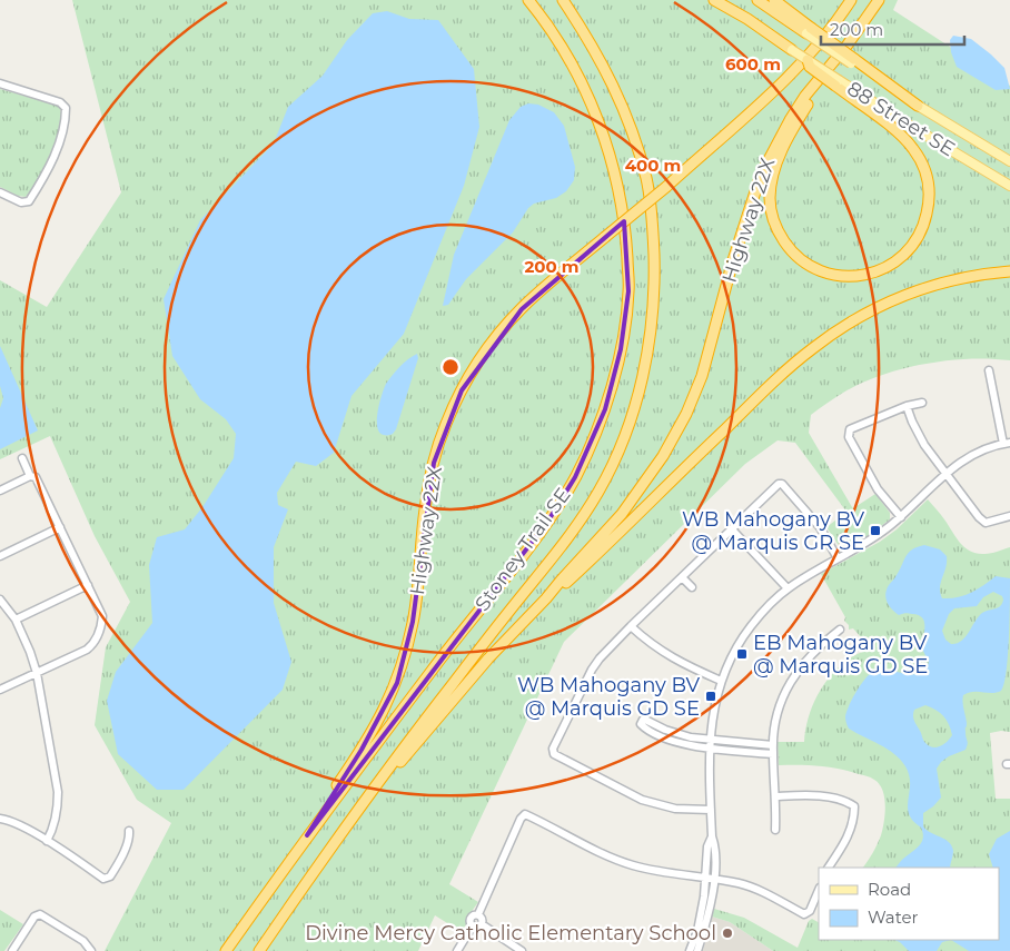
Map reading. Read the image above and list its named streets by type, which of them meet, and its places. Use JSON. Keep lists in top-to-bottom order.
{
  "streets": {
    "highway": ["Highway 22X", "Stoney Trail SE"],
    "main road": ["88 Street SE"]
  },
  "crossings": [
    ["Highway 22X", "Stoney Trail SE"]
  ],
  "places": {
    "transit": ["WB Mahogany BV @ Marquis GR SE", "EB Mahogany BV @ Marquis GD SE", "WB Mahogany BV @ Marquis GD SE"],
    "other": ["Divine Mercy Catholic Elementary School"]
  },
  "legend": ["Road", "Water"],
  "scale_bar": "200 m",
  "rings": ["600 m", "400 m", "200 m"]
}
